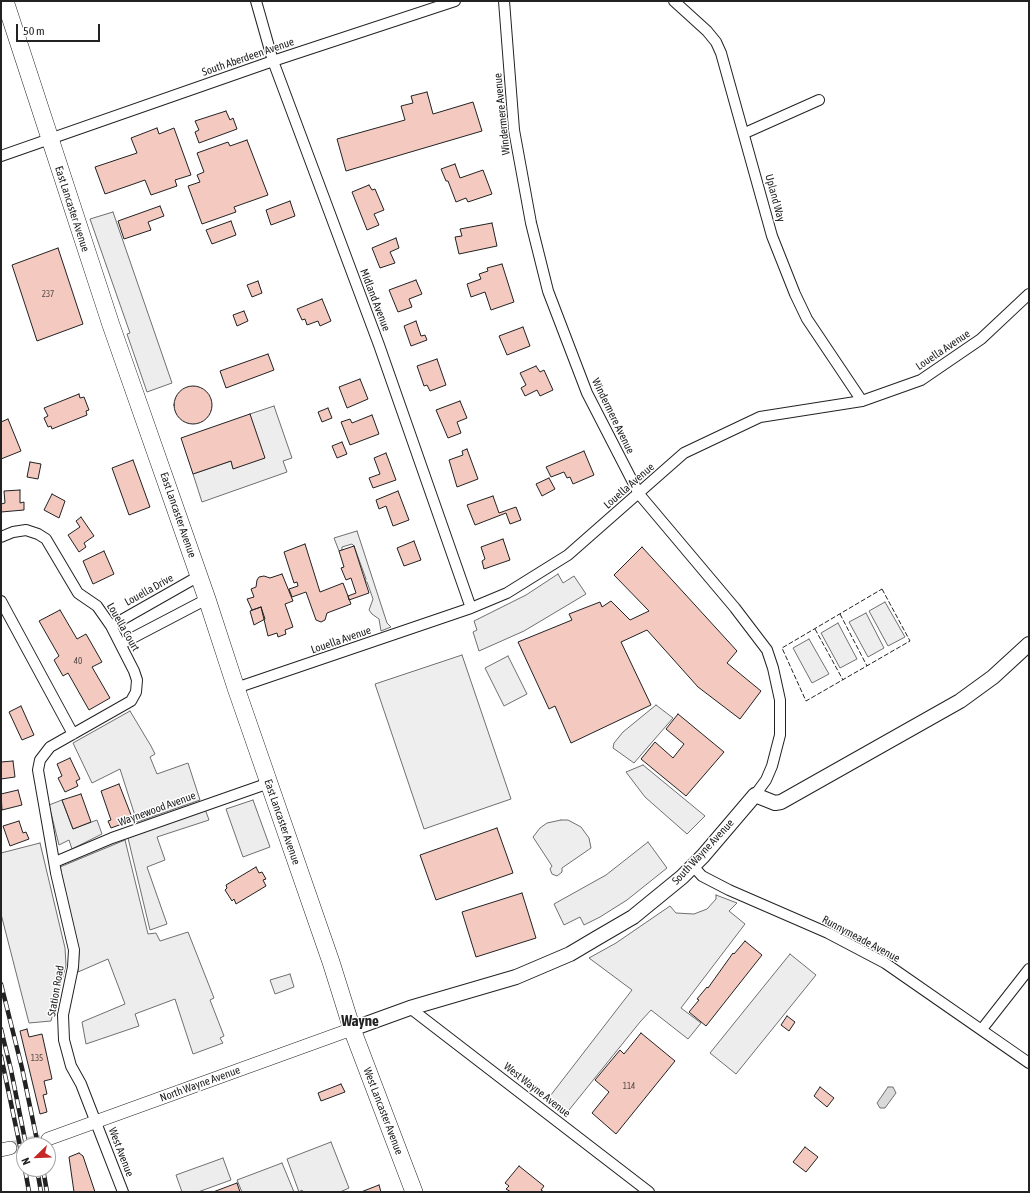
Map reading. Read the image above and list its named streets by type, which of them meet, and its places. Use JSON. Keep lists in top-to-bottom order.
{
  "streets": {
    "highway": ["East Lancaster Avenue", "West Lancaster Avenue"],
    "main road": ["South Wayne Avenue"],
    "street": [
      "South Aberdeen Avenue",
      "Windermere Avenue",
      "Upland Way",
      "Midland Avenue",
      "Louella Avenue",
      "Louella Drive",
      "Louella Court",
      "Waynewood Avenue",
      "Runnymeade Avenue",
      "Station Road",
      "North Wayne Avenue",
      "West Wayne Avenue",
      "West Avenue"
    ]
  },
  "crossings": [
    ["South Aberdeen Avenue", "East Lancaster Avenue"],
    ["South Aberdeen Avenue", "Midland Avenue"],
    ["Windermere Avenue", "Louella Avenue"],
    ["Windermere Avenue", "South Wayne Avenue"],
    ["Upland Way", "Louella Avenue"],
    ["East Lancaster Avenue", "Louella Avenue"],
    ["East Lancaster Avenue", "Louella Drive"],
    ["East Lancaster Avenue", "Waynewood Avenue"],
    ["East Lancaster Avenue", "South Wayne Avenue"],
    ["East Lancaster Avenue", "North Wayne Avenue"],
    ["East Lancaster Avenue", "West Lancaster Avenue"],
    ["Midland Avenue", "Louella Avenue"],
    ["Louella Drive", "Louella Court"],
    ["Louella Court", "Waynewood Avenue"],
    ["Louella Court", "Station Road"],
    ["Waynewood Avenue", "Station Road"],
    ["South Wayne Avenue", "Runnymeade Avenue"],
    ["South Wayne Avenue", "North Wayne Avenue"],
    ["South Wayne Avenue", "West Wayne Avenue"],
    ["South Wayne Avenue", "West Lancaster Avenue"],
    ["Station Road", "North Wayne Avenue"],
    ["Station Road", "West Avenue"],
    ["North Wayne Avenue", "West Lancaster Avenue"],
    ["North Wayne Avenue", "West Avenue"]
  ],
  "districts": ["Wayne"],
  "house_numbers": [
    "237",
    "40",
    "135",
    "114"
  ],
  "scale_bar": "50 m",
  "north": "bottom left"
}
